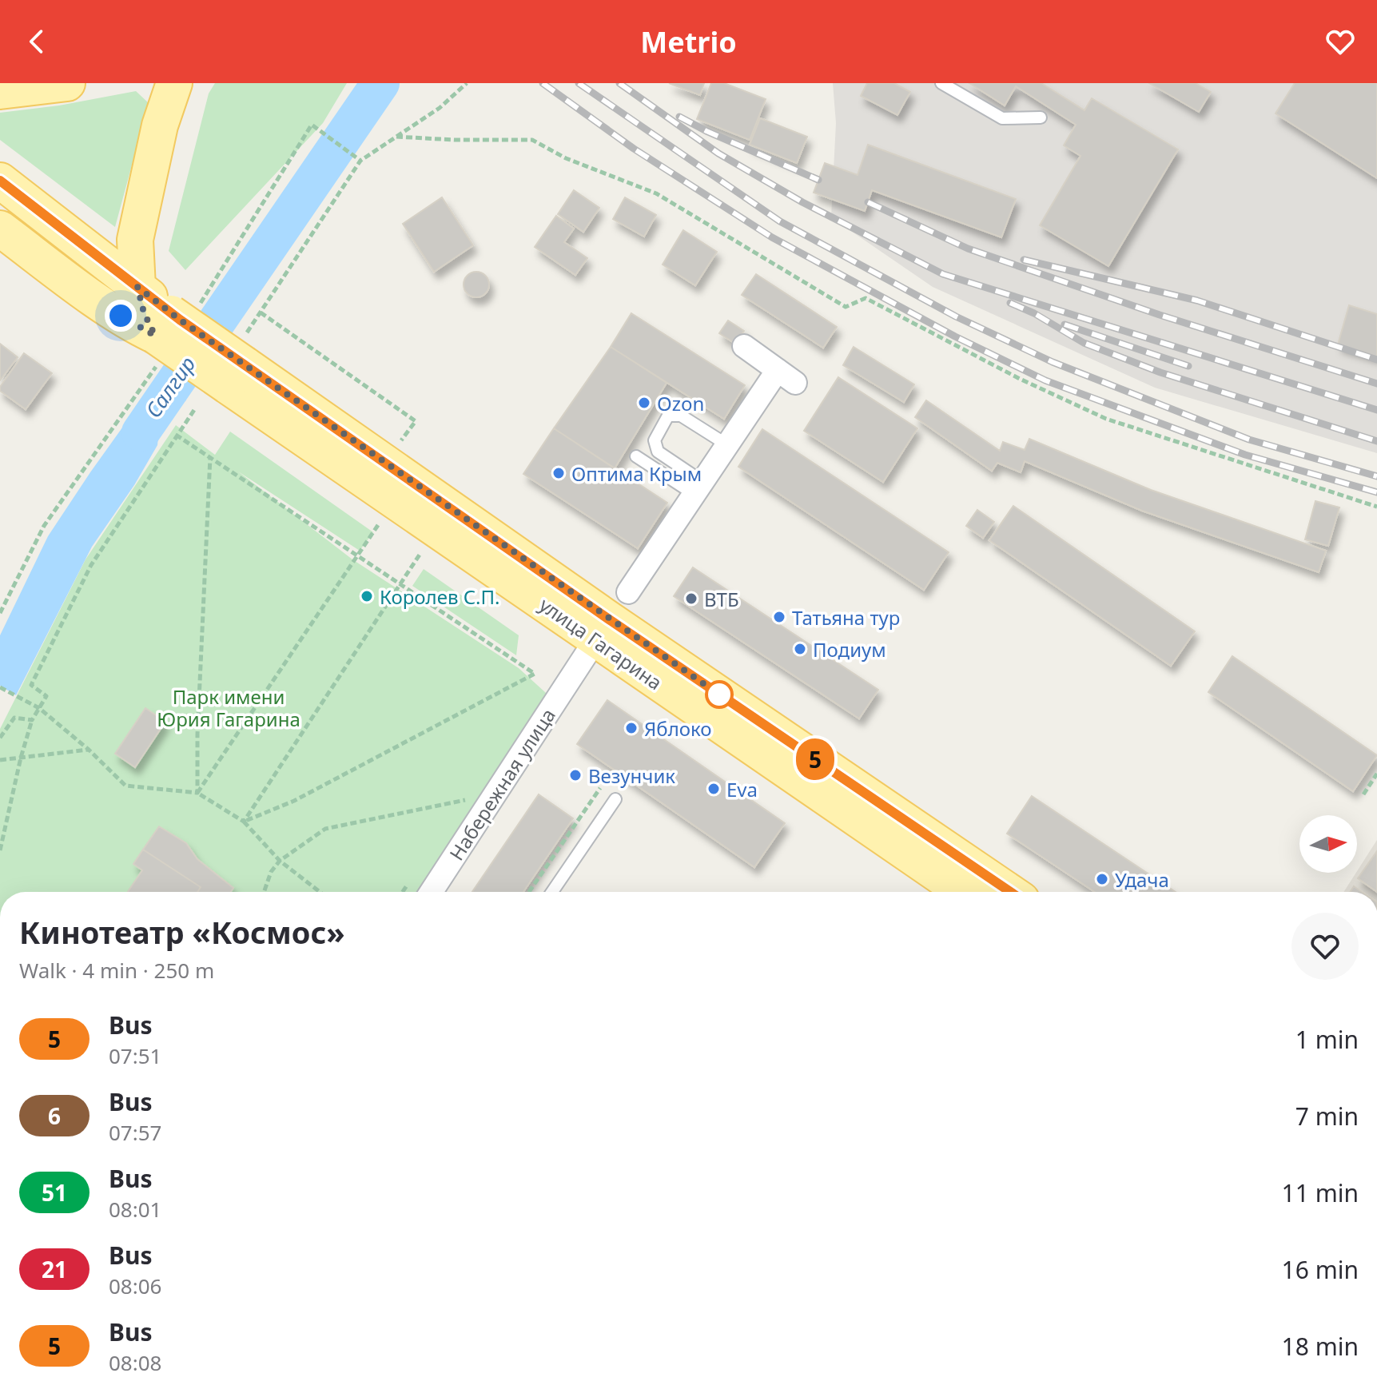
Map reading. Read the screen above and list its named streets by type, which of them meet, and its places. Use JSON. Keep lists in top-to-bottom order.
{
  "streets": {
    "main road": ["улица Гагарина"],
    "street": ["Набережная улица"]
  },
  "crossings": [
    ["улица Гагарина", "Набережная улица"]
  ],
  "water": ["Салгир"],
  "parks": ["Парк имени Юрия Гагарина"],
  "places": [
    "Ozon",
    "Оптима Крым",
    "Королев С.П.",
    "ВТБ",
    "Татьяна тур",
    "Подиум",
    "Яблоко",
    "Везунчик",
    "Eva",
    "Удача"
  ],
  "lines": ["bus line 5"],
  "north": "right",
  "page": {
    "header": "Metrio",
    "on_map": "5",
    "heading": ["Кинотеатр «Космос»", "Walk · 4 min · 250 m"],
    "list": [
      {
        "mark": "5",
        "name": "Bus",
        "note": "07:51",
        "value": "1 min"
      },
      {
        "mark": "6",
        "name": "Bus",
        "note": "07:57",
        "value": "7 min"
      },
      {
        "mark": "51",
        "name": "Bus",
        "note": "08:01",
        "value": "11 min"
      },
      {
        "mark": "21",
        "name": "Bus",
        "note": "08:06",
        "value": "16 min"
      },
      {
        "mark": "5",
        "name": "Bus",
        "note": "08:08",
        "value": "18 min"
      }
    ]
  }
}
